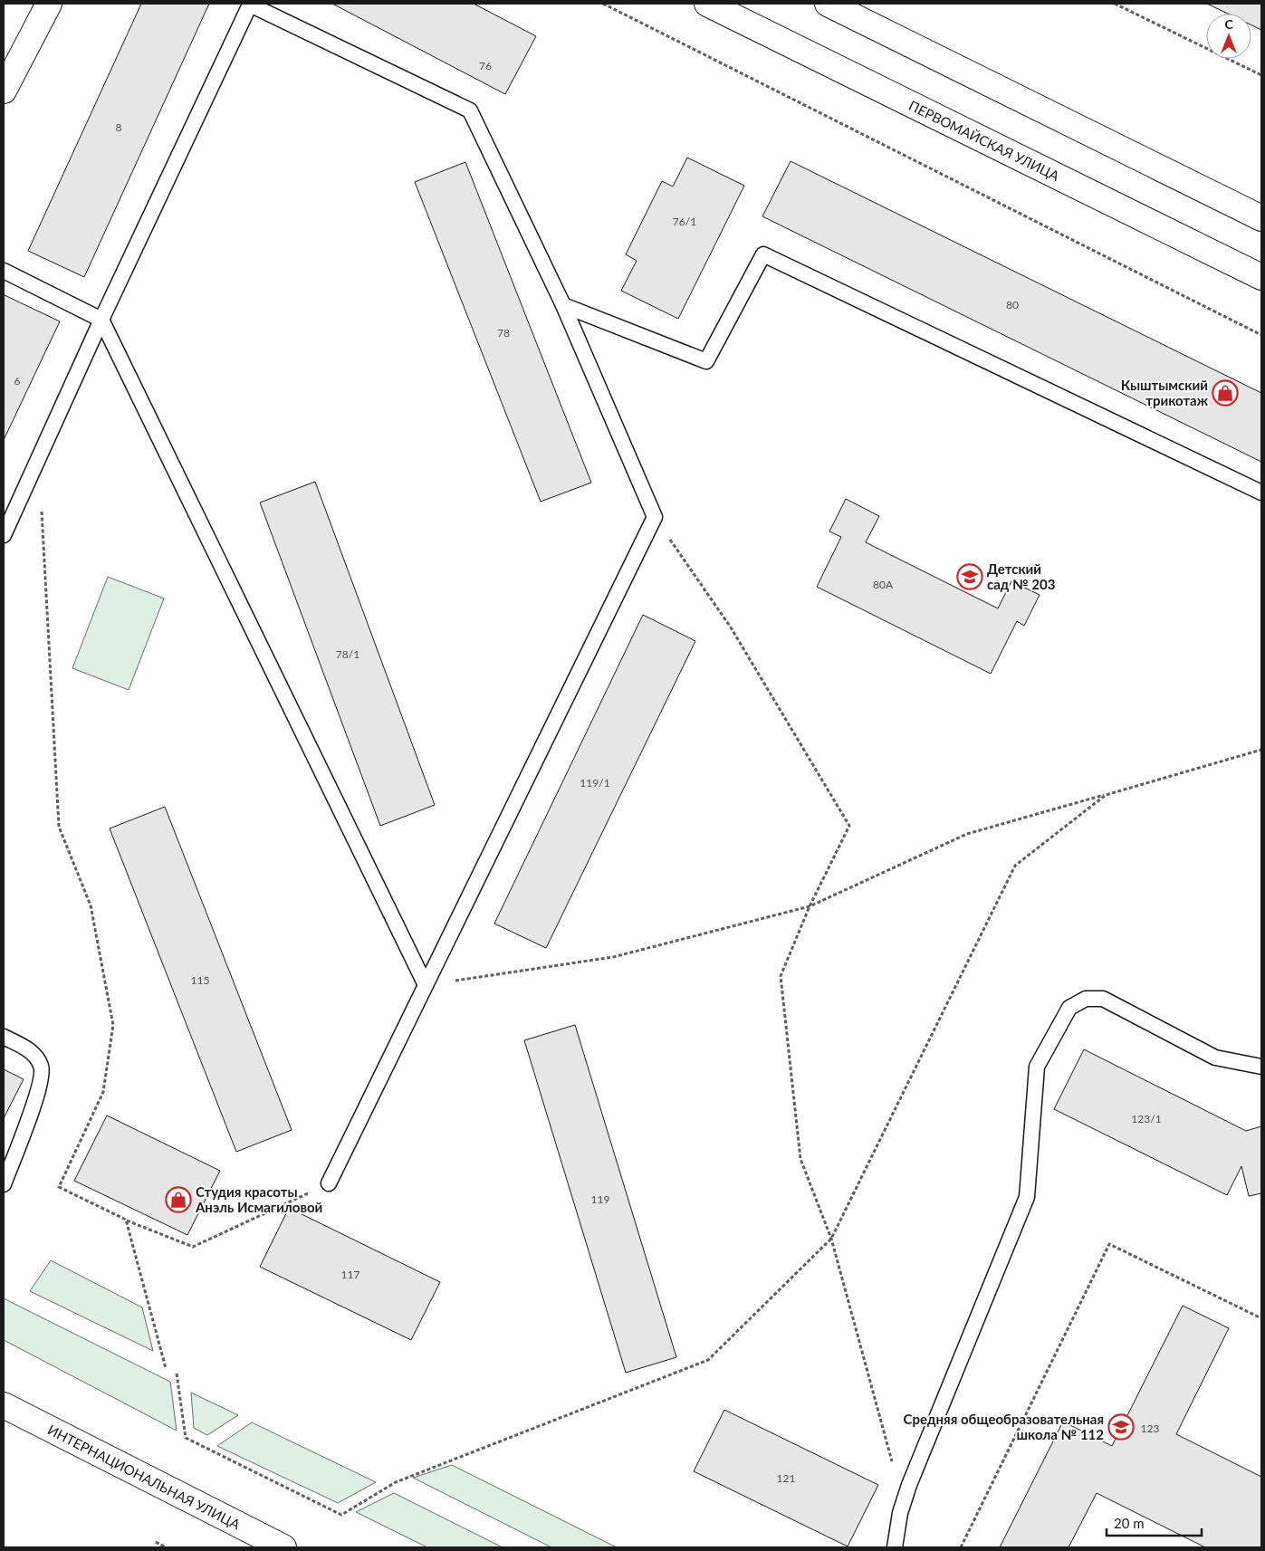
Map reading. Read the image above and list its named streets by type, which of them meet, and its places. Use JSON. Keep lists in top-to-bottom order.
{
  "streets": {
    "main road": ["ПЕРВОМАЙСКАЯ УЛИЦА", "ИНТЕРНАЦИОНАЛЬНАЯ УЛИЦА"]
  },
  "places": {
    "shop": ["Кыштымский трикотаж", "Студия красоты Анэль Исмагиловой"],
    "school or university": ["Детский сад № 203", "Средняя общеобразовательная школа № 112"]
  },
  "house_numbers": [
    "76",
    "8",
    "76/1",
    "80",
    "78",
    "6",
    "80А",
    "78/1",
    "119/1",
    "115",
    "123/1",
    "119",
    "117",
    "123",
    "121"
  ],
  "scale_bar": "20 m",
  "north": "top"
}
